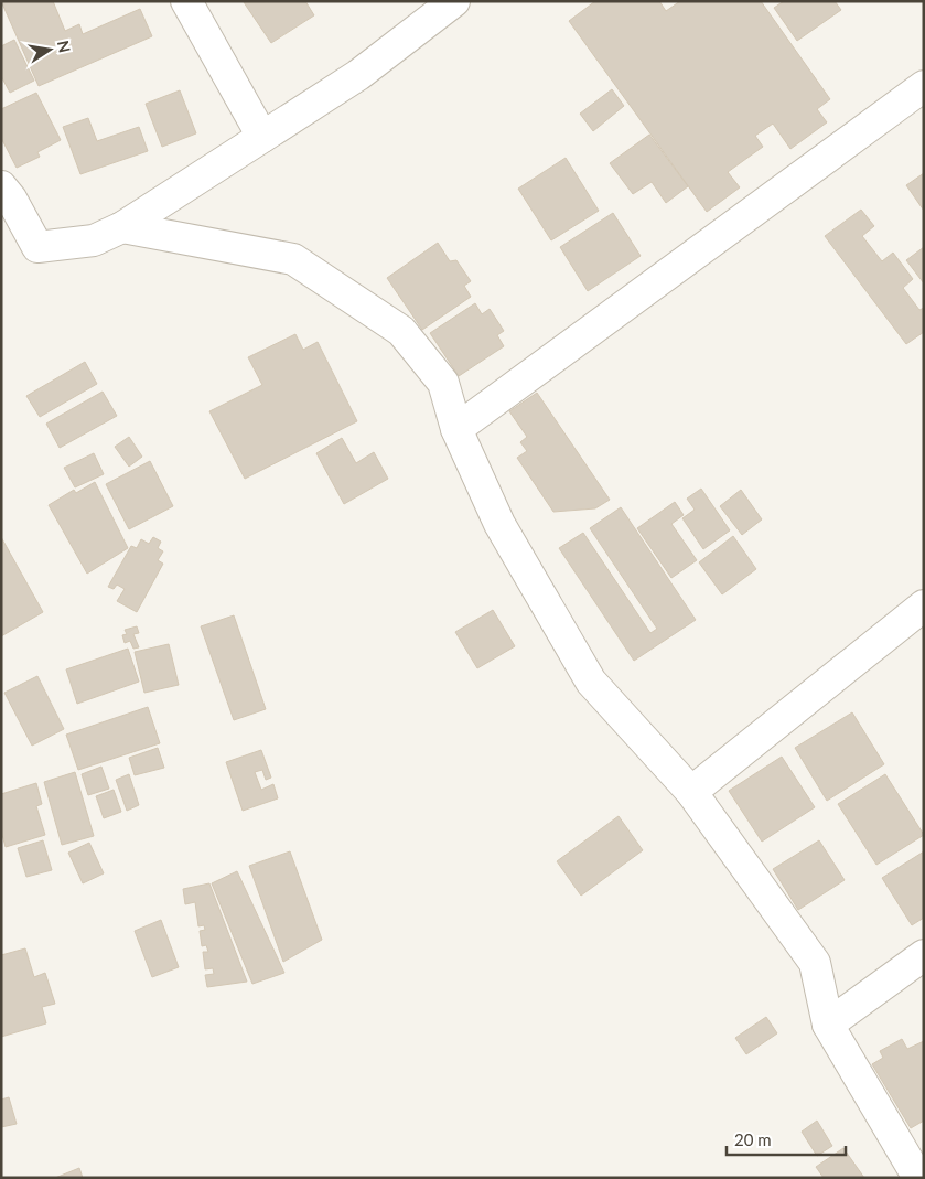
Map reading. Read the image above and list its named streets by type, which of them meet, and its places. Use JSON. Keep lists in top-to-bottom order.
{
  "scale_bar": "20 m",
  "north": "right"
}
